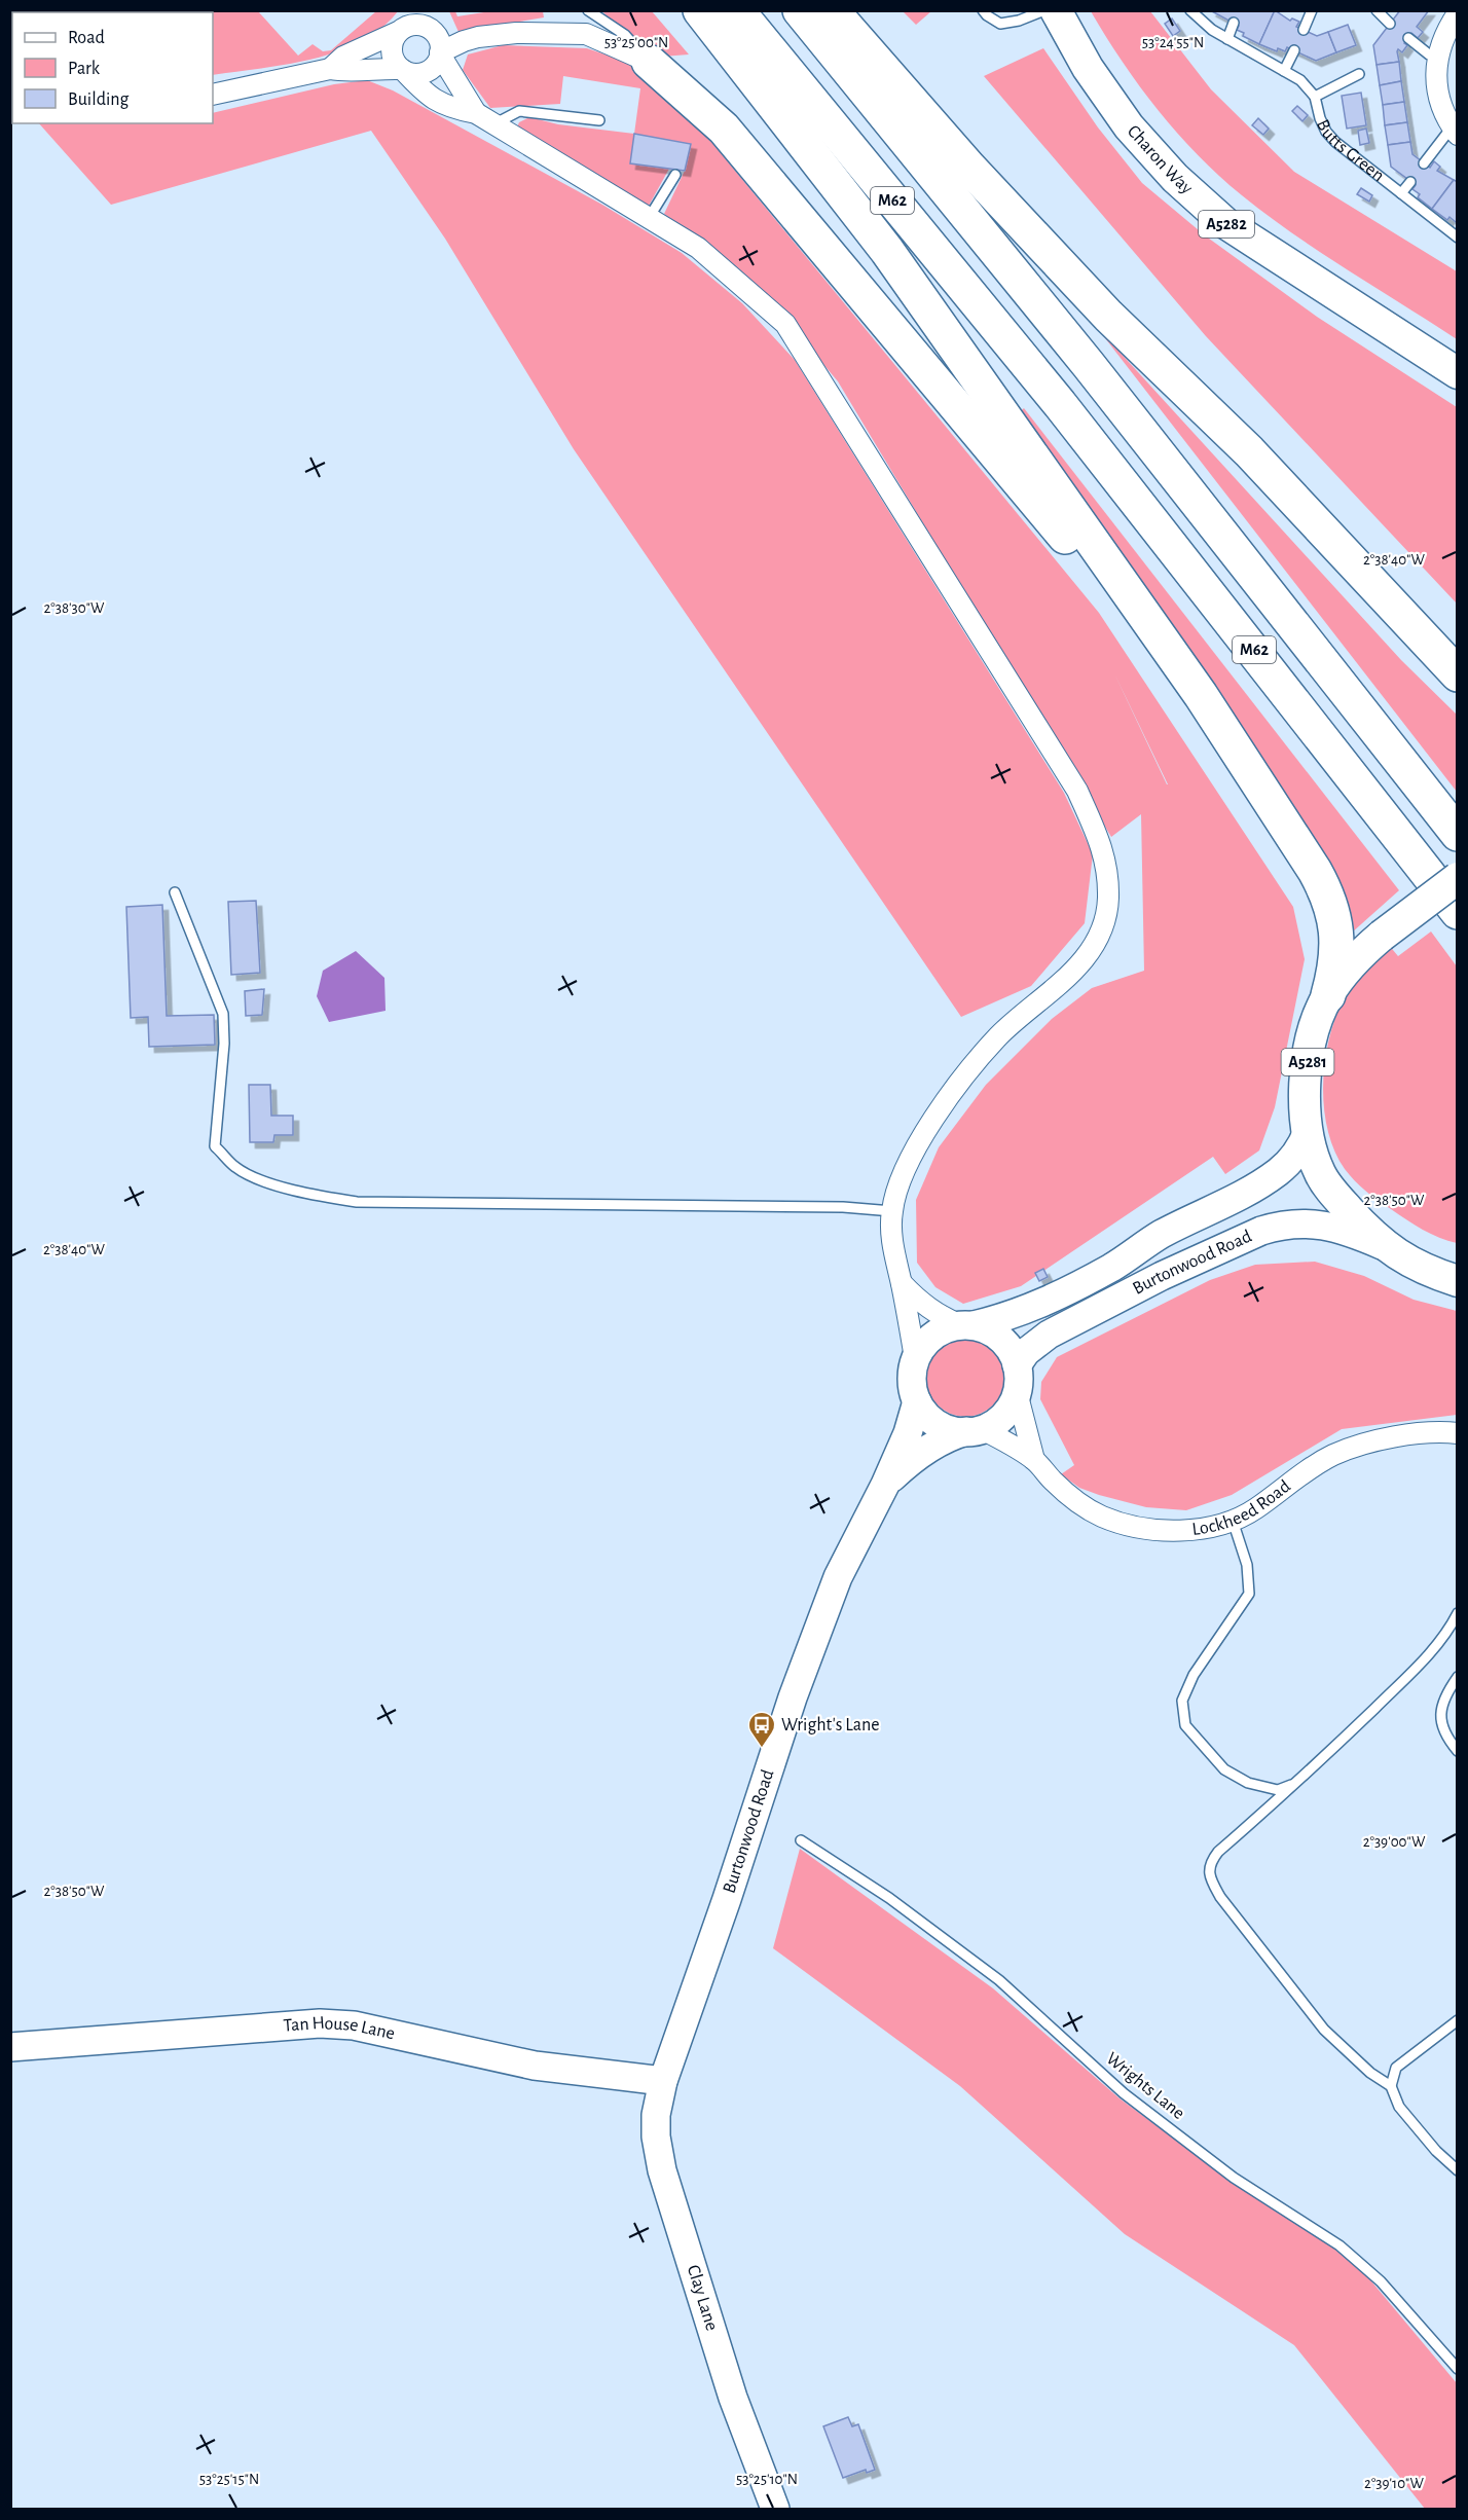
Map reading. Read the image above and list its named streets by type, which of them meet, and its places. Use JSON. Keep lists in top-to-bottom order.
{
  "streets": {
    "highway": ["M62"],
    "main road": ["Charon Way", "A5282", "A5281"],
    "street": [
      "Burtonwood Road",
      "Lockheed Road",
      "Tan House Lane",
      "Clay Lane"
    ],
    "lane": ["Butts Green", "Wrights Lane"]
  },
  "crossings": [
    ["A5281", "Burtonwood Road"],
    ["Burtonwood Road", "Lockheed Road"],
    ["Burtonwood Road", "Tan House Lane"],
    ["Burtonwood Road", "Clay Lane"],
    ["Tan House Lane", "Clay Lane"]
  ],
  "places": {
    "bus stop": ["Wright's Lane"]
  },
  "legend": ["Road", "Park", "Building"],
  "coordinates": [
    "53°25'00\"N",
    "53°24'55\"N",
    "2°38'40\"W",
    "2°38'30\"W",
    "2°38'50\"W",
    "2°39'00\"W",
    "53°25'15\"N",
    "53°25'10\"N",
    "2°39'10\"W"
  ]
}
